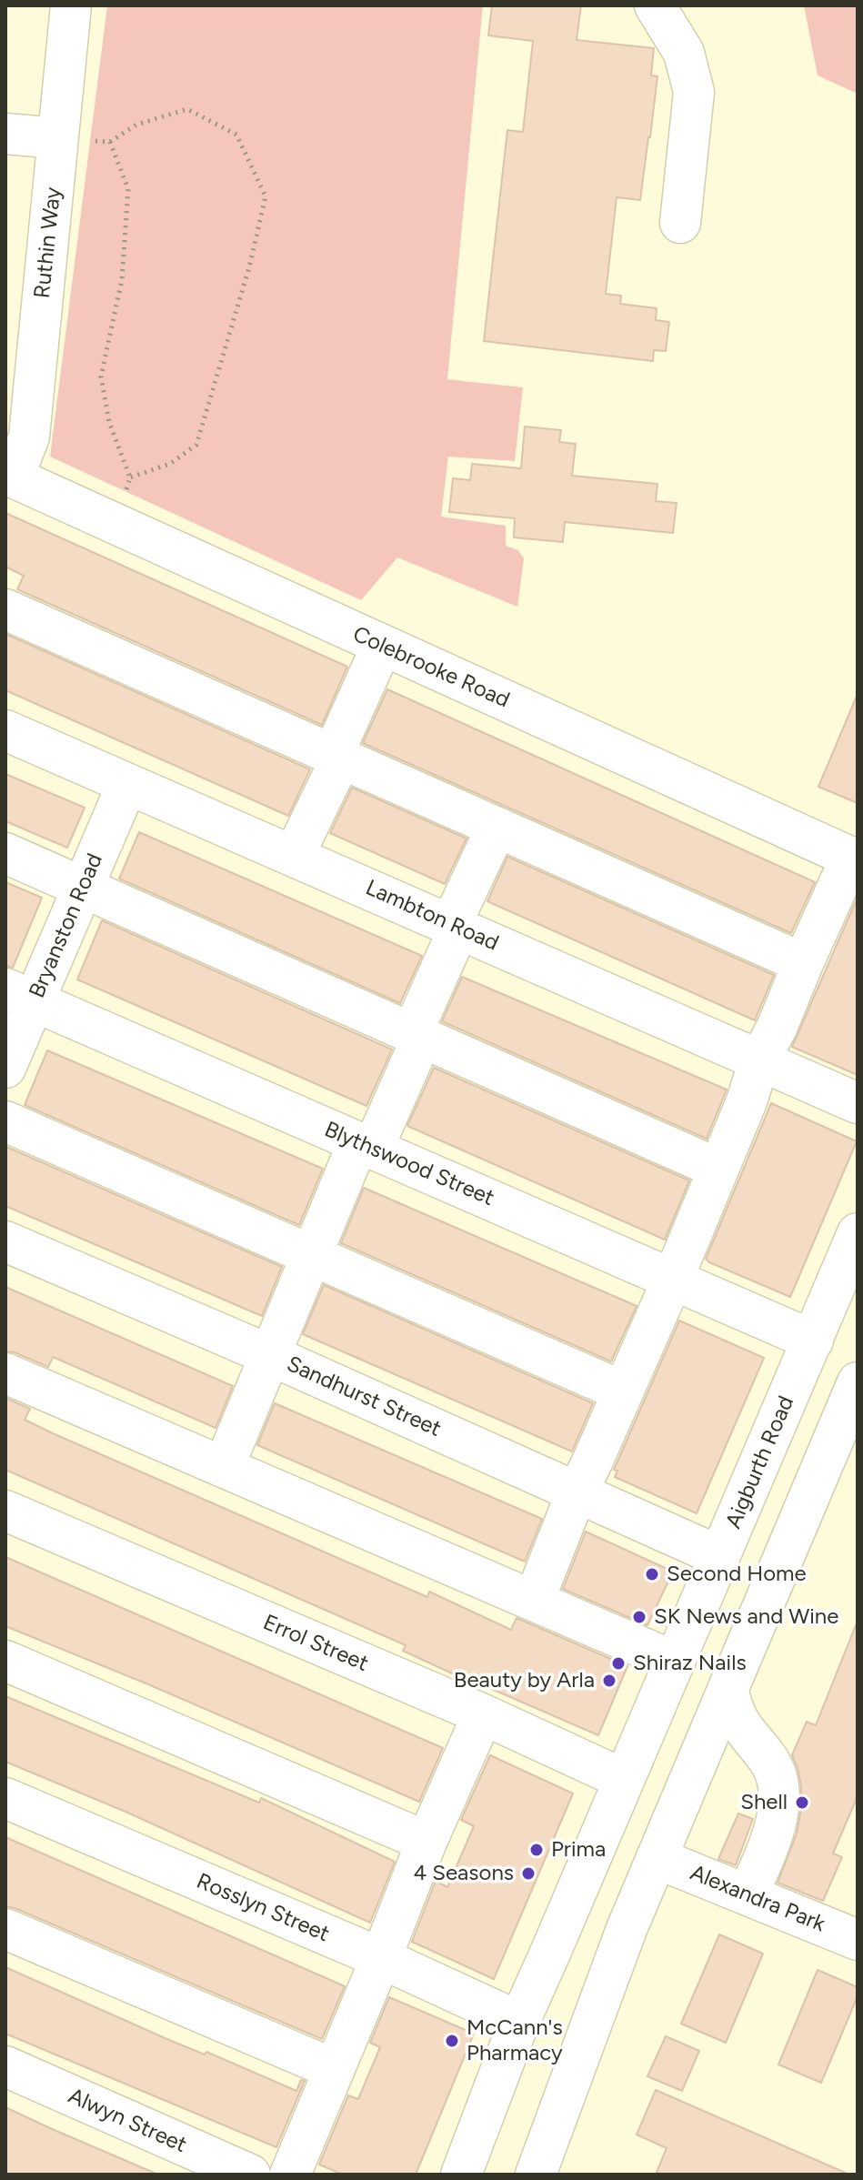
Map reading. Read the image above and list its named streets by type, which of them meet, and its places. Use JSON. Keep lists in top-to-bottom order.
{
  "streets": {
    "main road": [
      "Ruthin Way",
      "Colebrooke Road",
      "Lambton Road",
      "Bryanston Road",
      "Blythswood Street",
      "Sandhurst Street",
      "Aigburth Road",
      "Errol Street",
      "Alexandra Park",
      "Rosslyn Street",
      "Alwyn Street"
    ]
  },
  "crossings": [
    ["Ruthin Way", "Colebrooke Road"],
    ["Lambton Road", "Bryanston Road"],
    ["Bryanston Road", "Blythswood Street"],
    ["Blythswood Street", "Aigburth Road"],
    ["Sandhurst Street", "Aigburth Road"],
    ["Aigburth Road", "Errol Street"],
    ["Aigburth Road", "Rosslyn Street"]
  ],
  "places": [
    "Second Home",
    "SK News and Wine",
    "Shiraz Nails",
    "Beauty by Arla",
    "Shell",
    "Prima",
    "4 Seasons",
    "McCann's Pharmacy"
  ]
}
